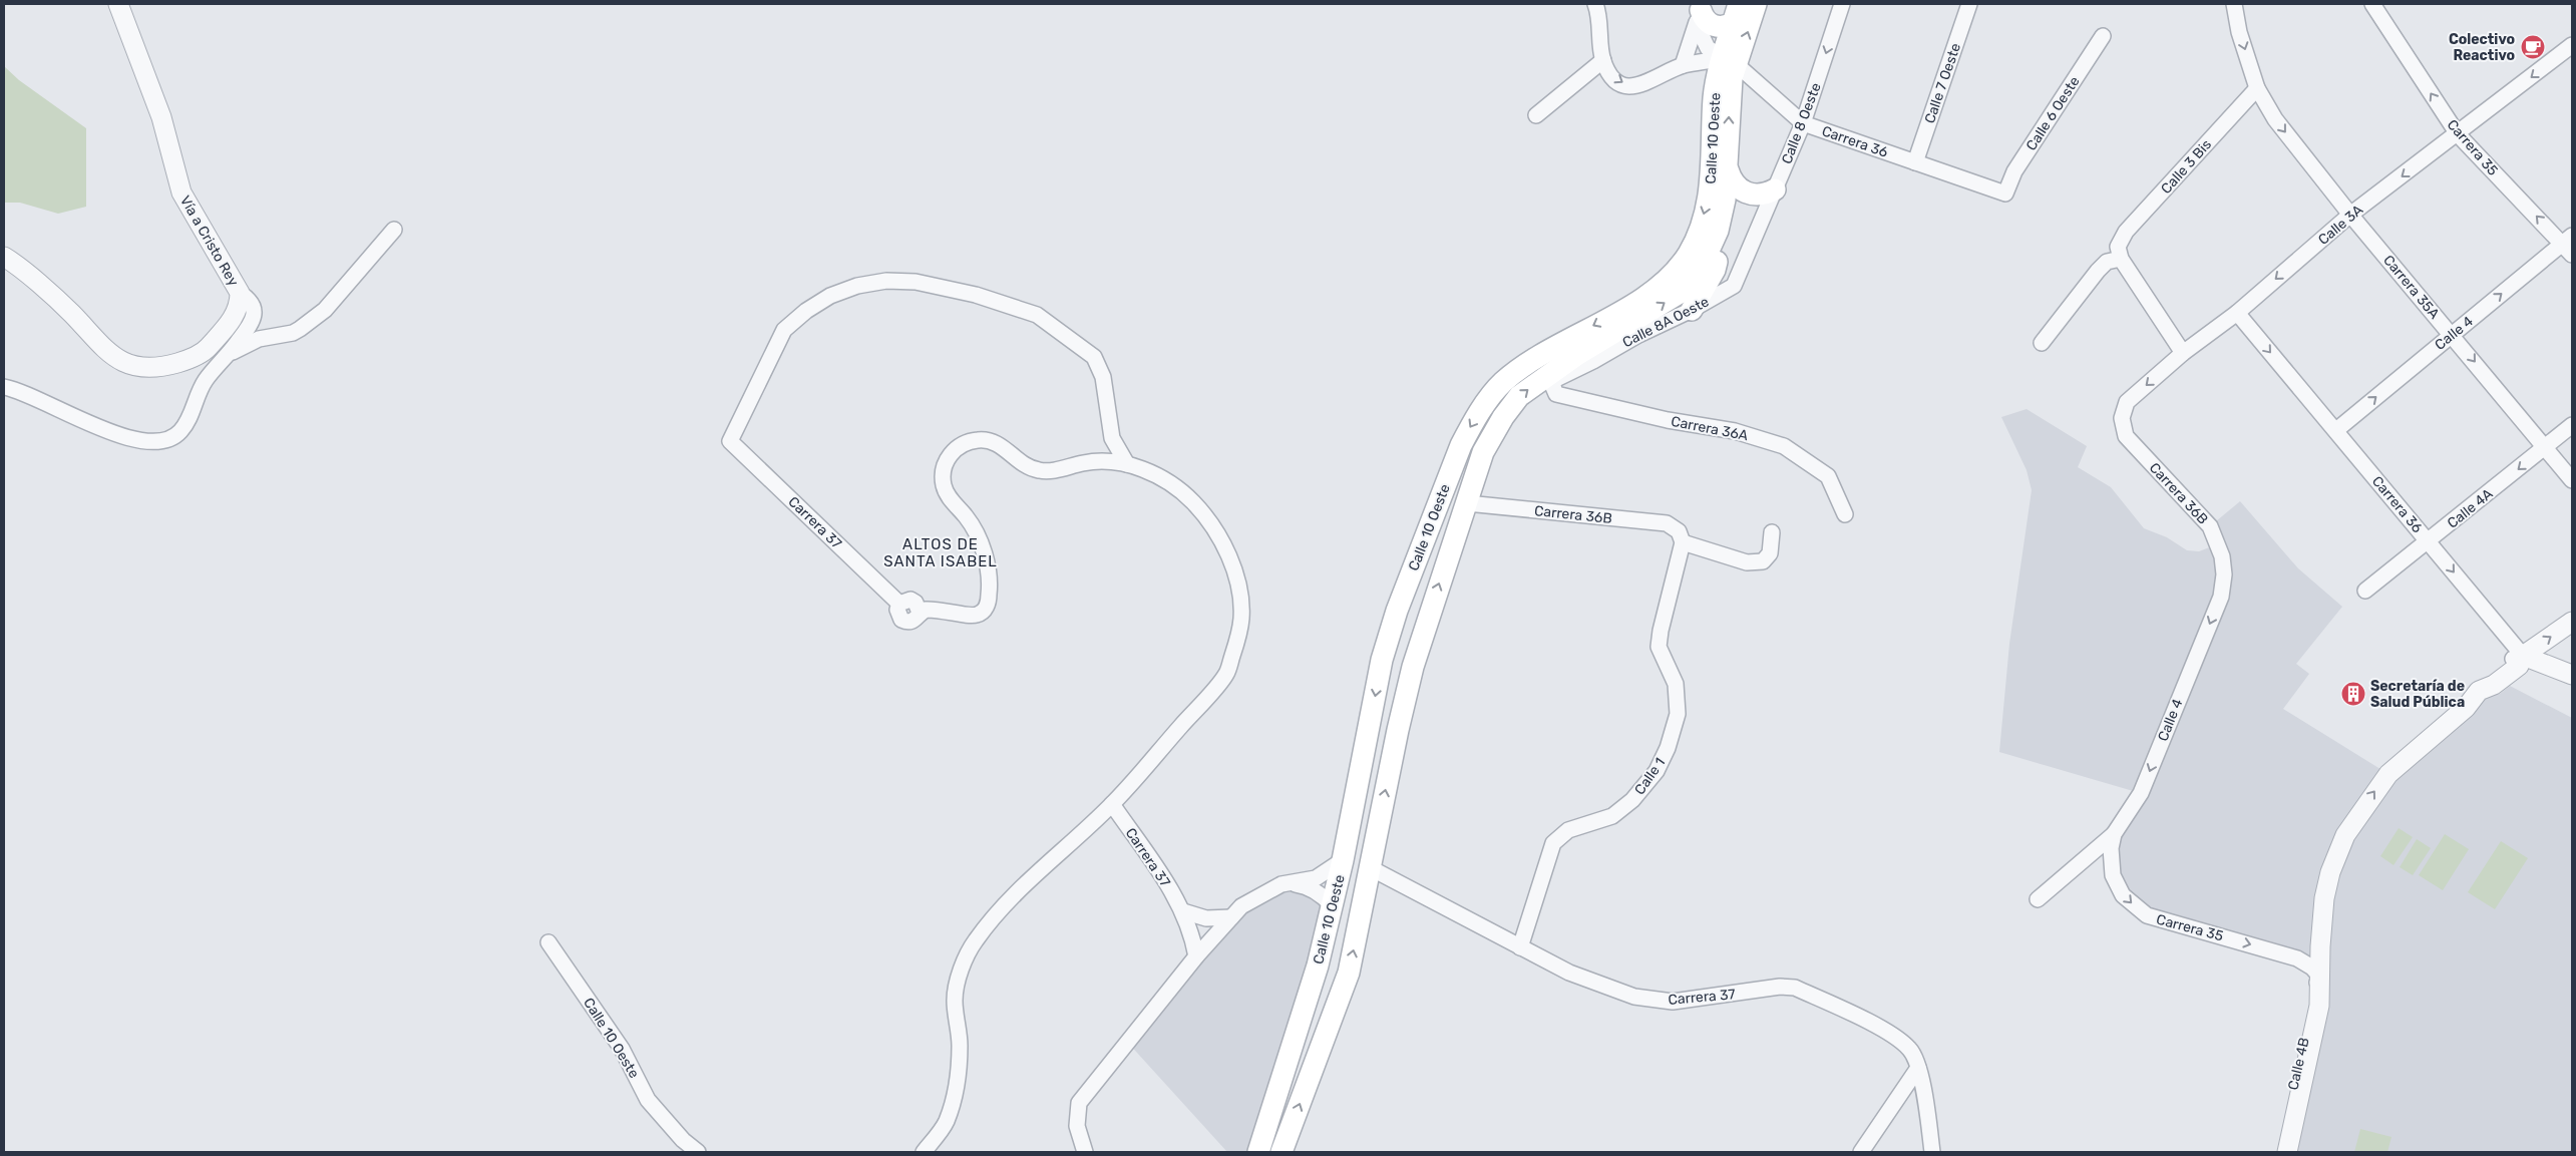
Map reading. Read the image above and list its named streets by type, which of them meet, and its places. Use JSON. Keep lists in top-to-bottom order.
{
  "streets": {
    "main road": ["Calle 10 Oeste"],
    "street": [
      "Calle 7 Oeste",
      "Calle 6 Oeste",
      "Calle 8 Oeste",
      "Carrera 36",
      "Carrera 35",
      "Calle 3 Bis",
      "Calle 3A",
      "Vía a Cristo Rey",
      "Carrera 35A",
      "Calle 8A Oeste",
      "Calle 4",
      "Carrera 36A",
      "Carrera 36B",
      "Calle 4A",
      "Carrera 37",
      "Calle 1",
      "Calle 4B"
    ]
  },
  "crossings": [
    ["Calle 7 Oeste", "Carrera 36"],
    ["Calle 6 Oeste", "Carrera 36"],
    ["Calle 8 Oeste", "Carrera 36"],
    ["Calle 8 Oeste", "Calle 8A Oeste"],
    ["Calle 10 Oeste", "Carrera 36"],
    ["Calle 10 Oeste", "Carrera 36B"],
    ["Calle 10 Oeste", "Carrera 37"],
    ["Carrera 36", "Calle 3A"],
    ["Carrera 36", "Calle 4"],
    ["Carrera 36", "Calle 4A"],
    ["Carrera 36", "Calle 4B"],
    ["Carrera 35", "Calle 3A"],
    ["Carrera 35", "Calle 4"],
    ["Carrera 35", "Calle 4B"],
    ["Calle 3 Bis", "Carrera 35A"],
    ["Calle 3A", "Carrera 35A"],
    ["Calle 3A", "Carrera 36B"],
    ["Carrera 35A", "Calle 4"],
    ["Carrera 35A", "Calle 4A"],
    ["Calle 8A Oeste", "Carrera 36A"],
    ["Calle 4", "Carrera 36B"],
    ["Carrera 36B", "Calle 1"],
    ["Carrera 37", "Calle 1"]
  ],
  "one_way": [
    "Calle 3A",
    "Carrera 35A",
    "Calle 4A",
    "Calle 4B"
  ],
  "districts": ["ALTOS DE SANTA ISABEL"],
  "places": {
    "cafe": ["Colectivo Reactivo"],
    "building": ["Secretaría de Salud Pública"]
  }
}
